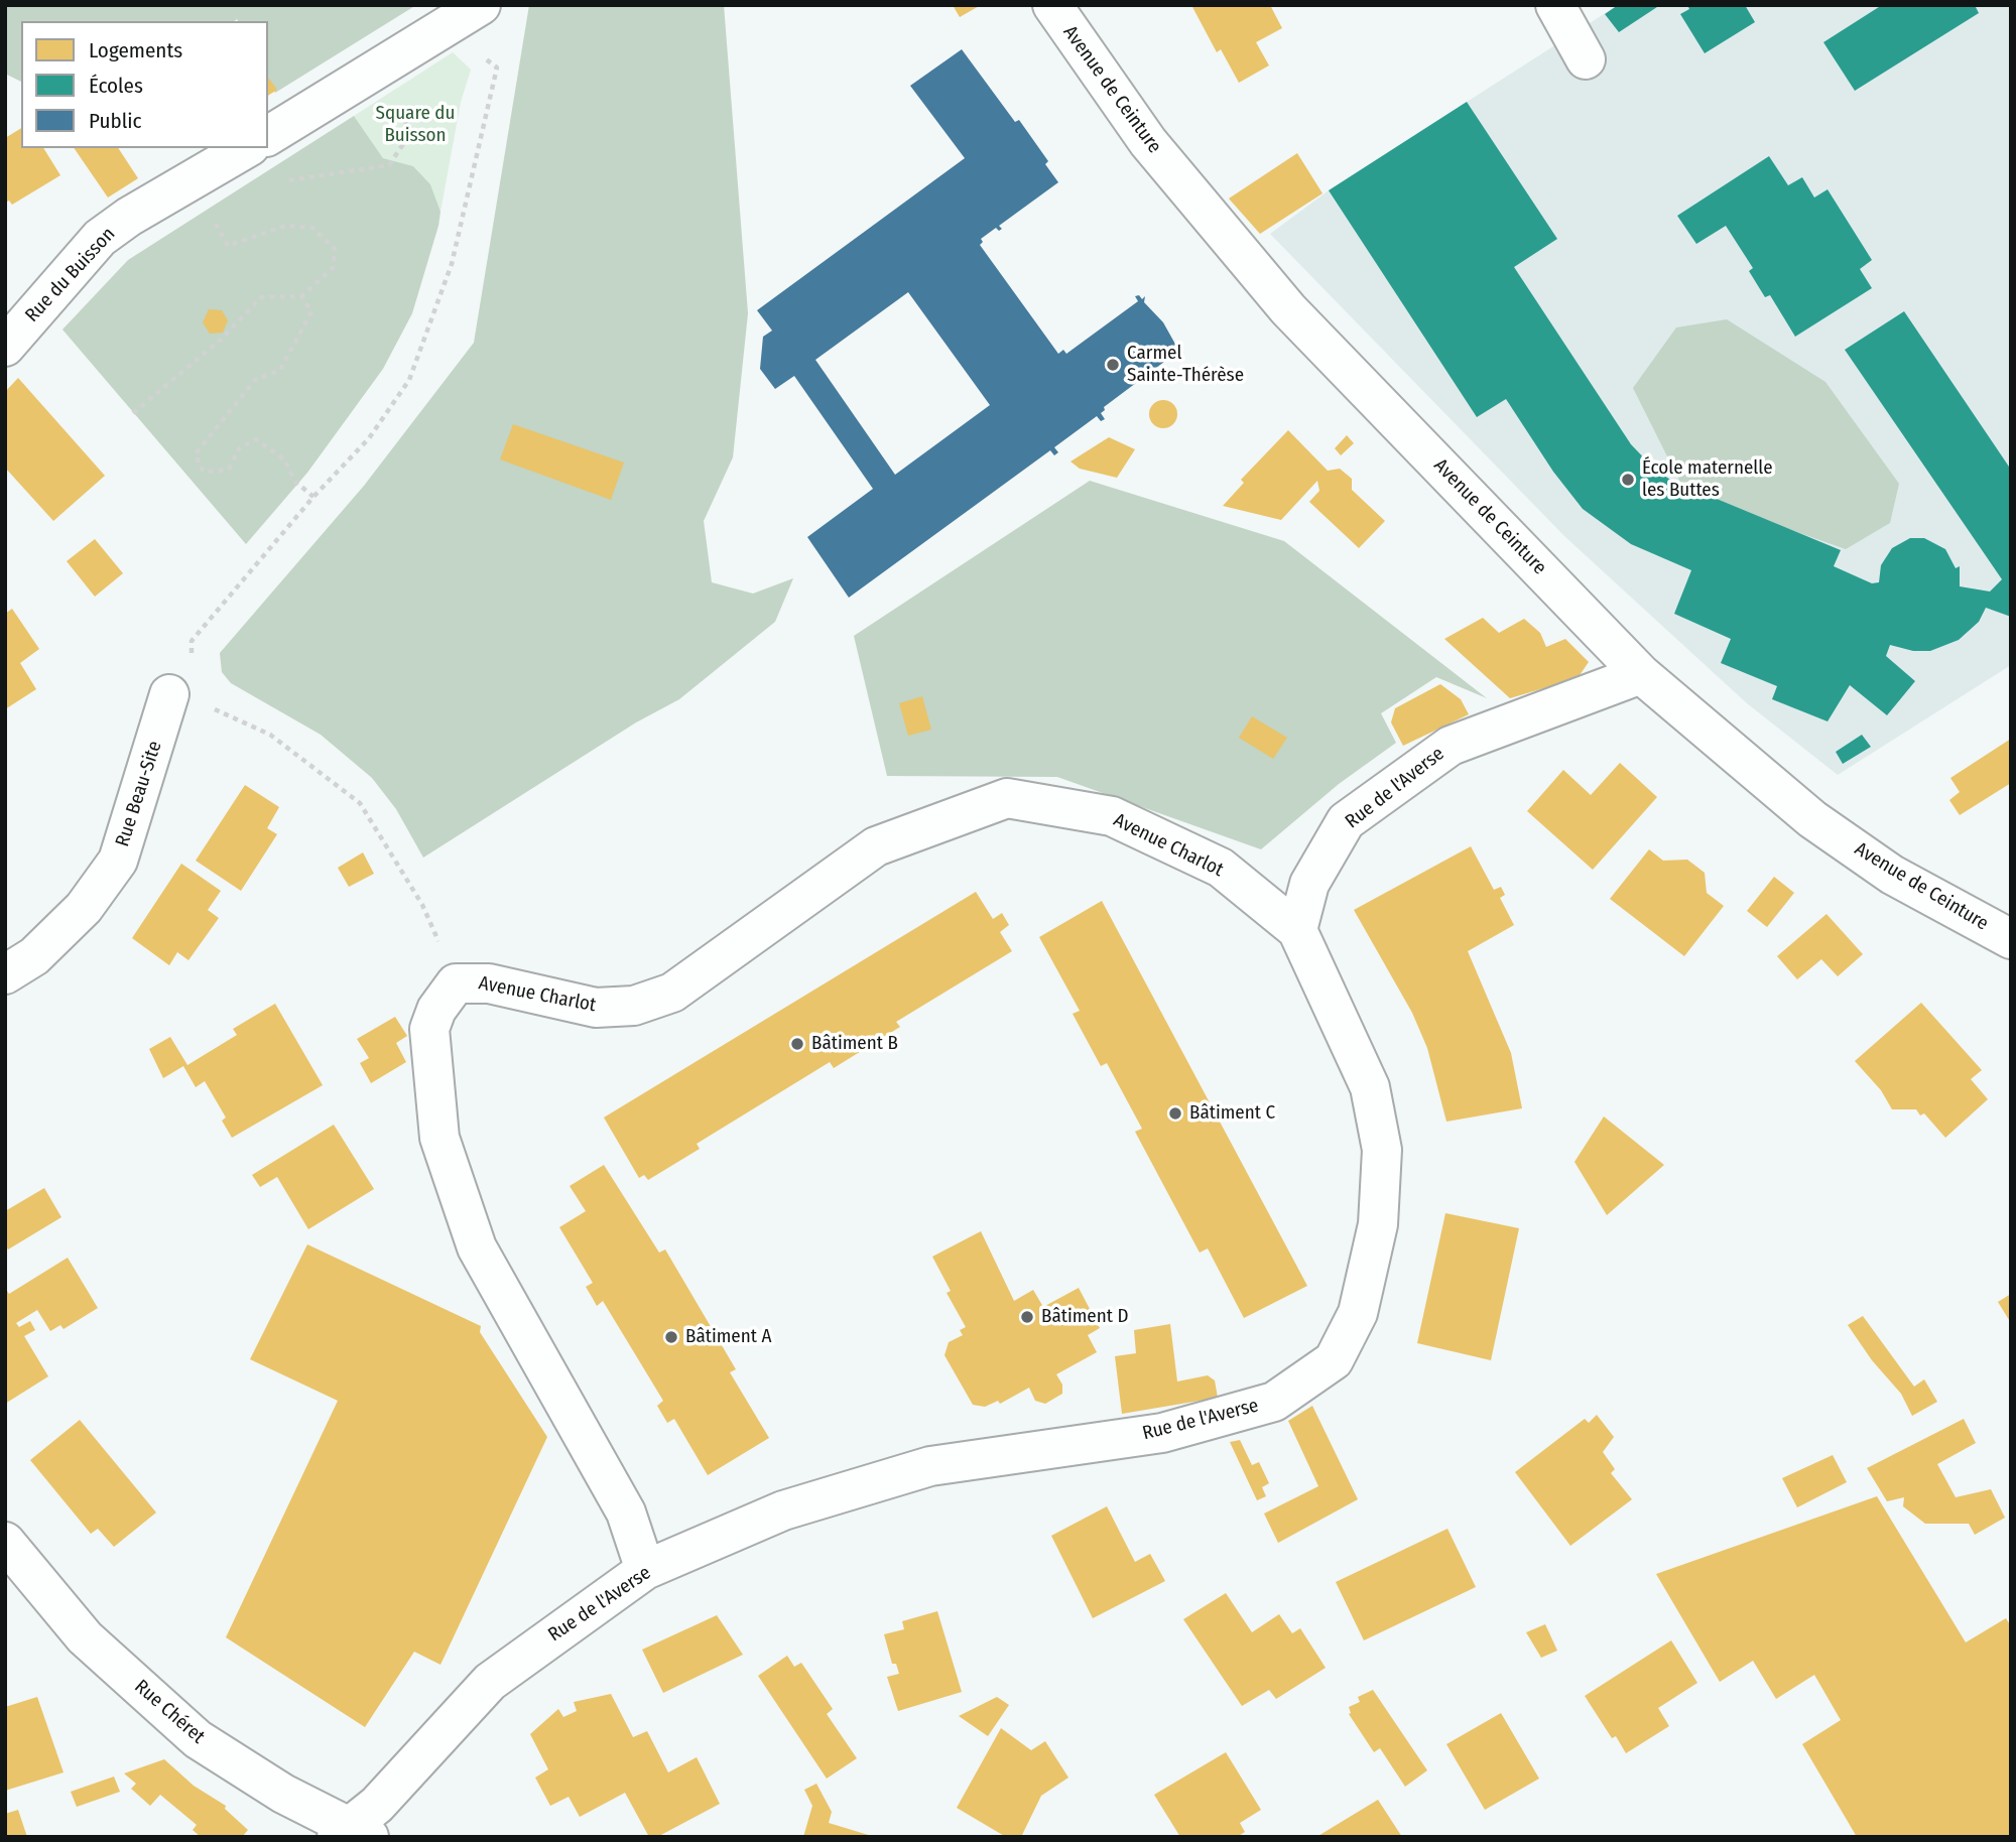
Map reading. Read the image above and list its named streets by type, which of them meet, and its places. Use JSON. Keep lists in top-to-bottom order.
{
  "streets": {
    "street": [
      "Avenue de Ceinture",
      "Rue du Buisson",
      "Rue de l'Averse",
      "Rue Beau-Site",
      "Avenue Charlot",
      "Rue Chéret"
    ]
  },
  "crossings": [
    ["Avenue de Ceinture", "Rue de l'Averse"],
    ["Rue de l'Averse", "Avenue Charlot"],
    ["Rue de l'Averse", "Rue Chéret"]
  ],
  "parks": ["Square du Buisson"],
  "places": [
    "Carmel Sainte-Thérèse",
    "École maternelle les Buttes",
    "Bâtiment B",
    "Bâtiment C",
    "Bâtiment D",
    "Bâtiment A"
  ],
  "legend": ["Logements", "Écoles", "Public"]
}
